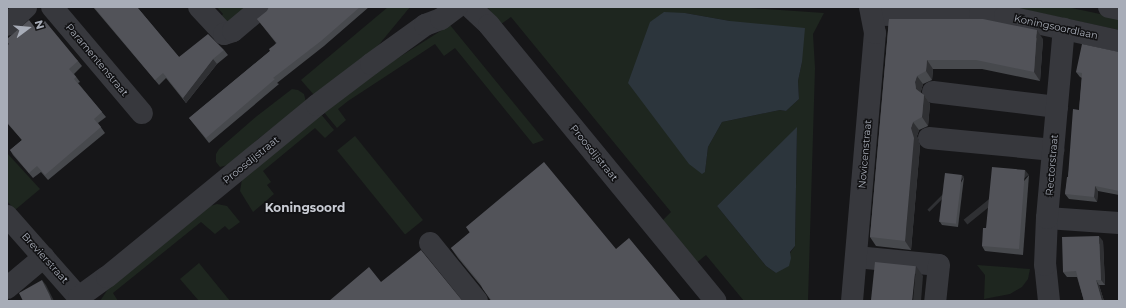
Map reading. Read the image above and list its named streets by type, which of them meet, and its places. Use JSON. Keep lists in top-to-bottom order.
{
  "streets": {
    "street": [
      "Koningsoordlaan",
      "Paramentenstraat",
      "Proosdijstraat",
      "Novicenstraat",
      "Rectorstraat",
      "Brevierstraat"
    ]
  },
  "crossings": [
    ["Koningsoordlaan", "Novicenstraat"],
    ["Koningsoordlaan", "Rectorstraat"],
    ["Proosdijstraat", "Brevierstraat"]
  ],
  "districts": ["Koningsoord"],
  "north": "right"
}
